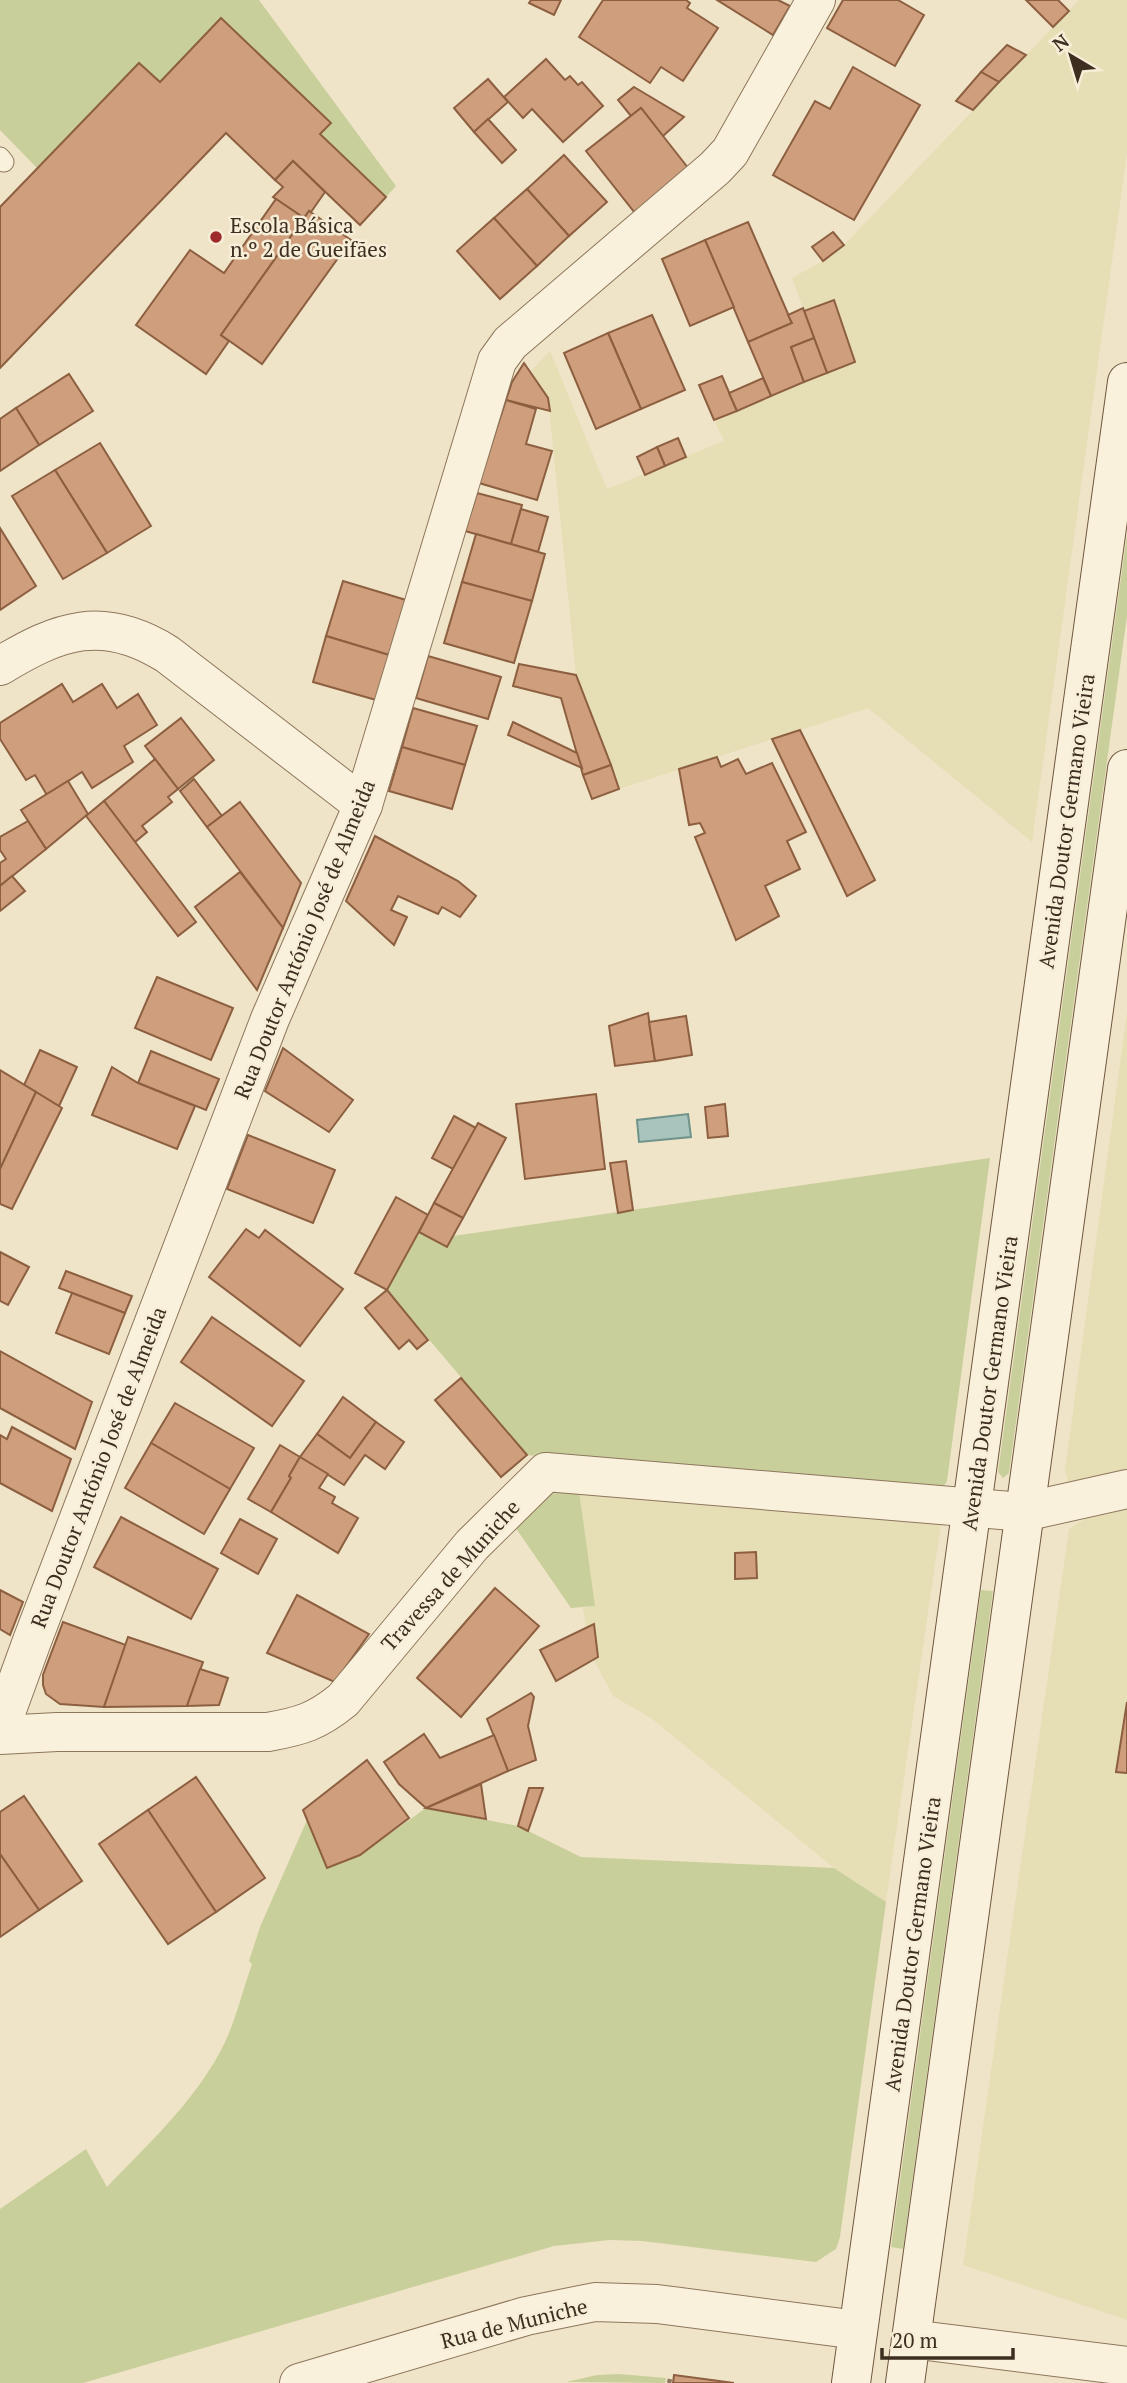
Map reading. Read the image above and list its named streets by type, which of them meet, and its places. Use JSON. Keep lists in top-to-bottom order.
{
  "streets": {
    "street": [
      "Avenida Doutor Germano Vieira",
      "Rua Doutor António José de Almeida",
      "Travessa de Muniche",
      "Rua de Muniche"
    ]
  },
  "crossings": [
    ["Avenida Doutor Germano Vieira", "Travessa de Muniche"],
    ["Avenida Doutor Germano Vieira", "Rua de Muniche"]
  ],
  "places": ["Escola Básica n.º 2 de Gueifães"],
  "scale_bar": "20 m",
  "north": "top left"
}
